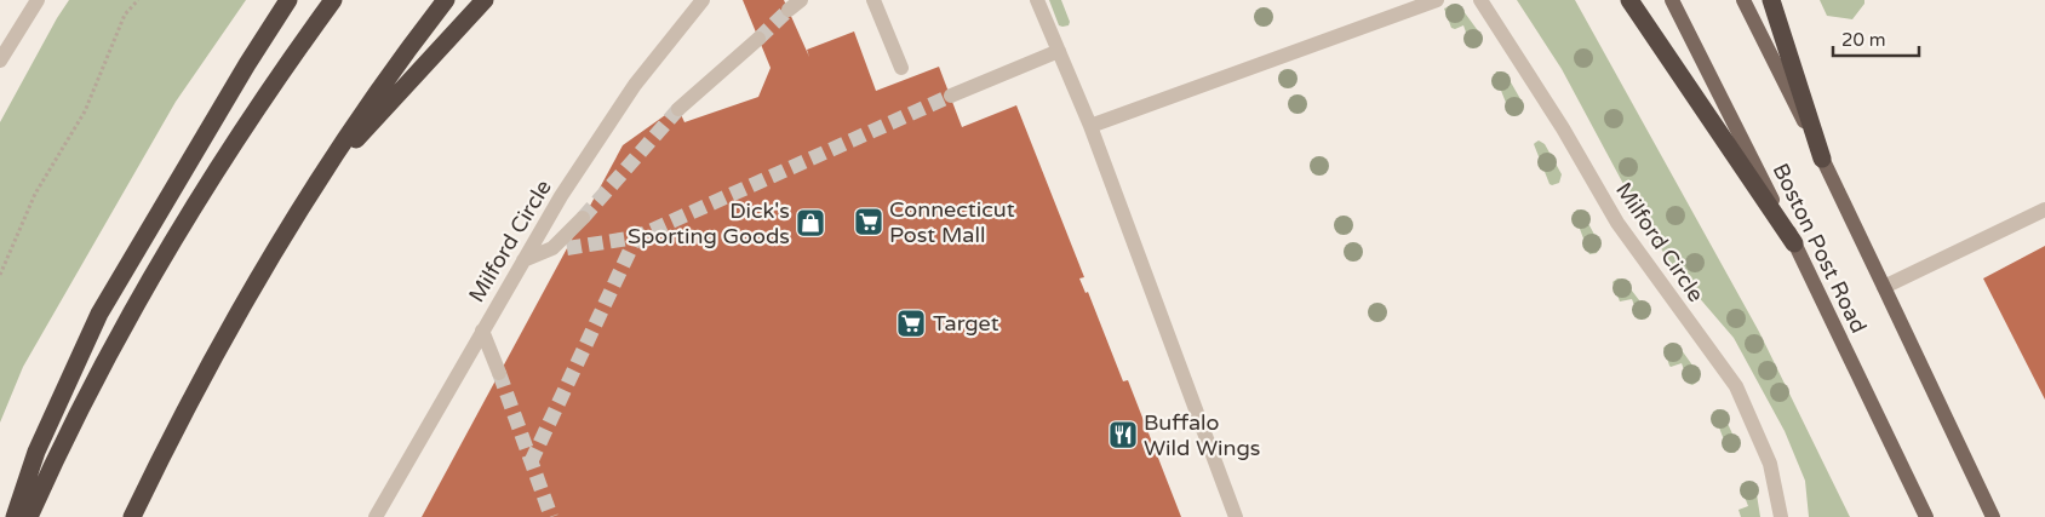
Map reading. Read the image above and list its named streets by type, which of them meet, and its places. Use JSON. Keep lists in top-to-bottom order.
{
  "streets": {
    "main road": ["Boston Post Road"],
    "street": ["Milford Circle"]
  },
  "places": {
    "supermarket": ["Connecticut Post Mall", "Target"],
    "shop": ["Dick's Sporting Goods"],
    "restaurant": ["Buffalo Wild Wings"]
  },
  "scale_bar": "20 m"
}
